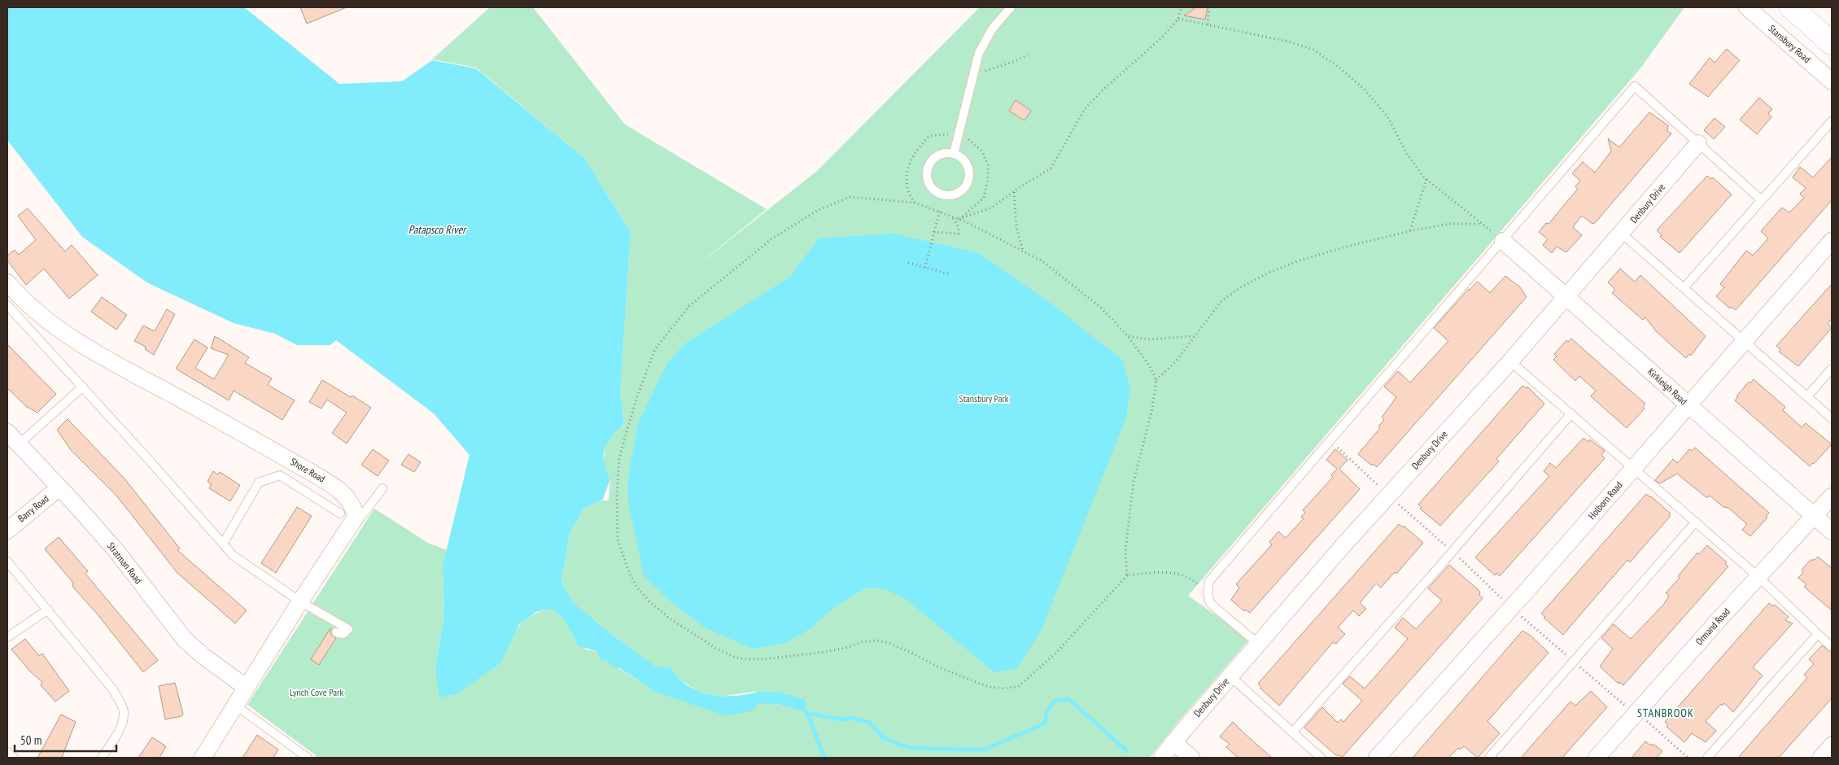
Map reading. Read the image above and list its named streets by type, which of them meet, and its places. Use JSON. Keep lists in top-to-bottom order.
{
  "streets": {
    "street": [
      "Stansbury Road",
      "Denbury Drive",
      "Kirkleigh Road",
      "Shore Road",
      "Holborn Road",
      "Barry Road",
      "Stratman Road",
      "Ormand Road"
    ]
  },
  "crossings": [
    ["Denbury Drive", "Kirkleigh Road"],
    ["Kirkleigh Road", "Holborn Road"],
    ["Kirkleigh Road", "Ormand Road"],
    ["Barry Road", "Stratman Road"]
  ],
  "districts": ["STANBROOK"],
  "water": ["Patapsco River"],
  "parks": ["Stansbury Park", "Lynch Cove Park"],
  "scale_bar": "50 m"
}
